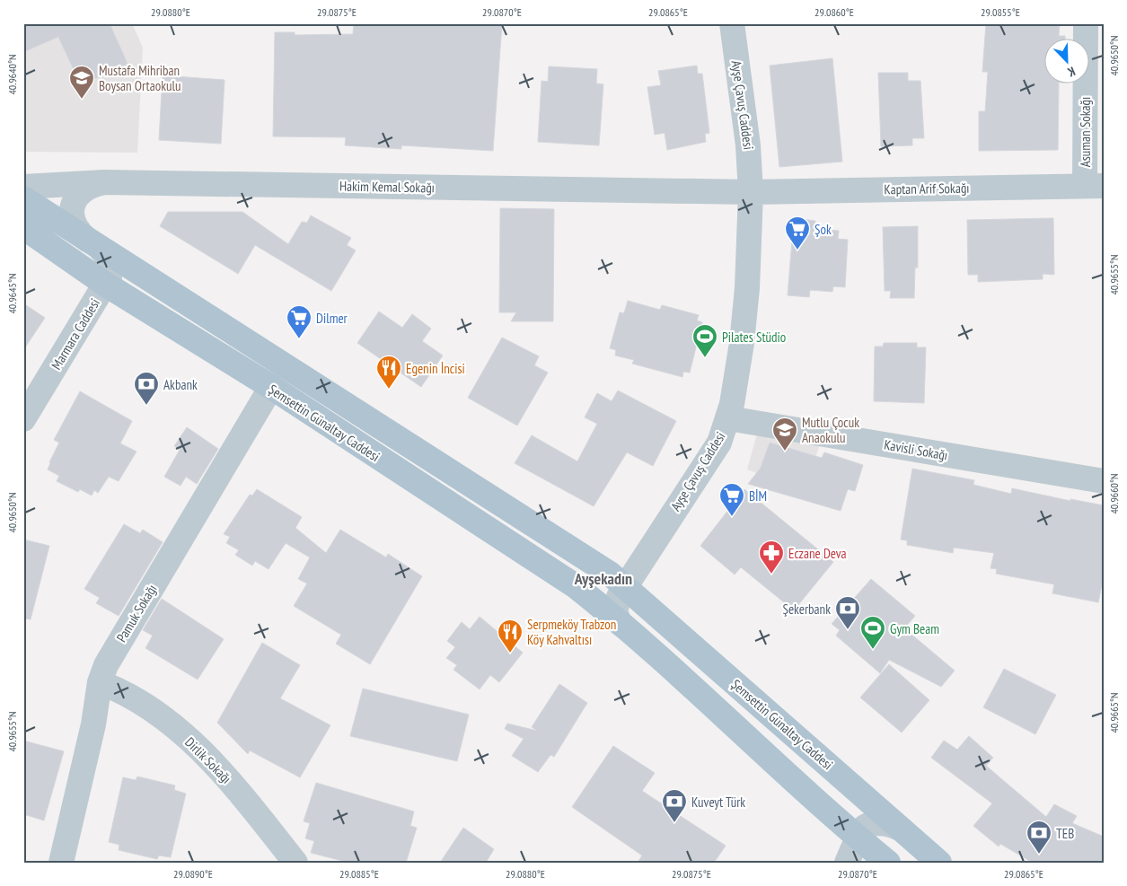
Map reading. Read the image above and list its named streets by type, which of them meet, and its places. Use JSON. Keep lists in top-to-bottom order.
{
  "streets": {
    "main road": ["Şemsettin Günaltay Caddesi"],
    "street": [
      "Ayşe Çavuş Caddesi",
      "Asuman Sokağı",
      "Hakim Kemal Sokağı",
      "Kaptan Arif Sokağı",
      "Marmara Caddesi",
      "Kavisli Sokağı",
      "Pamuk Sokağı",
      "Dirlik Sokağı"
    ]
  },
  "crossings": [
    ["Ayşe Çavuş Caddesi", "Hakim Kemal Sokağı"],
    ["Ayşe Çavuş Caddesi", "Kaptan Arif Sokağı"],
    ["Ayşe Çavuş Caddesi", "Şemsettin Günaltay Caddesi"],
    ["Ayşe Çavuş Caddesi", "Kavisli Sokağı"],
    ["Asuman Sokağı", "Kaptan Arif Sokağı"],
    ["Hakim Kemal Sokağı", "Kaptan Arif Sokağı"],
    ["Marmara Caddesi", "Şemsettin Günaltay Caddesi"],
    ["Şemsettin Günaltay Caddesi", "Pamuk Sokağı"],
    ["Pamuk Sokağı", "Dirlik Sokağı"]
  ],
  "districts": ["Ayşekadın"],
  "places": {
    "school or university": ["Mustafa Mihriban Boysan Ortaokulu", "Mutlu Çocuk Anaokulu"],
    "supermarket": ["Şok", "Dilmer", "BİM"],
    "sports": ["Pilates Stüdio", "Gym Beam"],
    "restaurant": ["Egenin İncisi", "Serpmeköy Trabzon Köy Kahvaltısı"],
    "bank": [
      "Akbank",
      "Şekerbank",
      "Kuveyt Türk",
      "TEB"
    ],
    "pharmacy": ["Eczane Deva"]
  },
  "north": "bottom right",
  "coordinates": [
    "29.0880°E",
    "29.0875°E",
    "29.0870°E",
    "29.0865°E",
    "29.0860°E",
    "29.0855°E",
    "40.9650°N",
    "40.9640°N",
    "40.9655°N",
    "40.9645°N",
    "40.9660°N",
    "40.9665°N",
    "29.0890°E",
    "29.0885°E"
  ]
}
